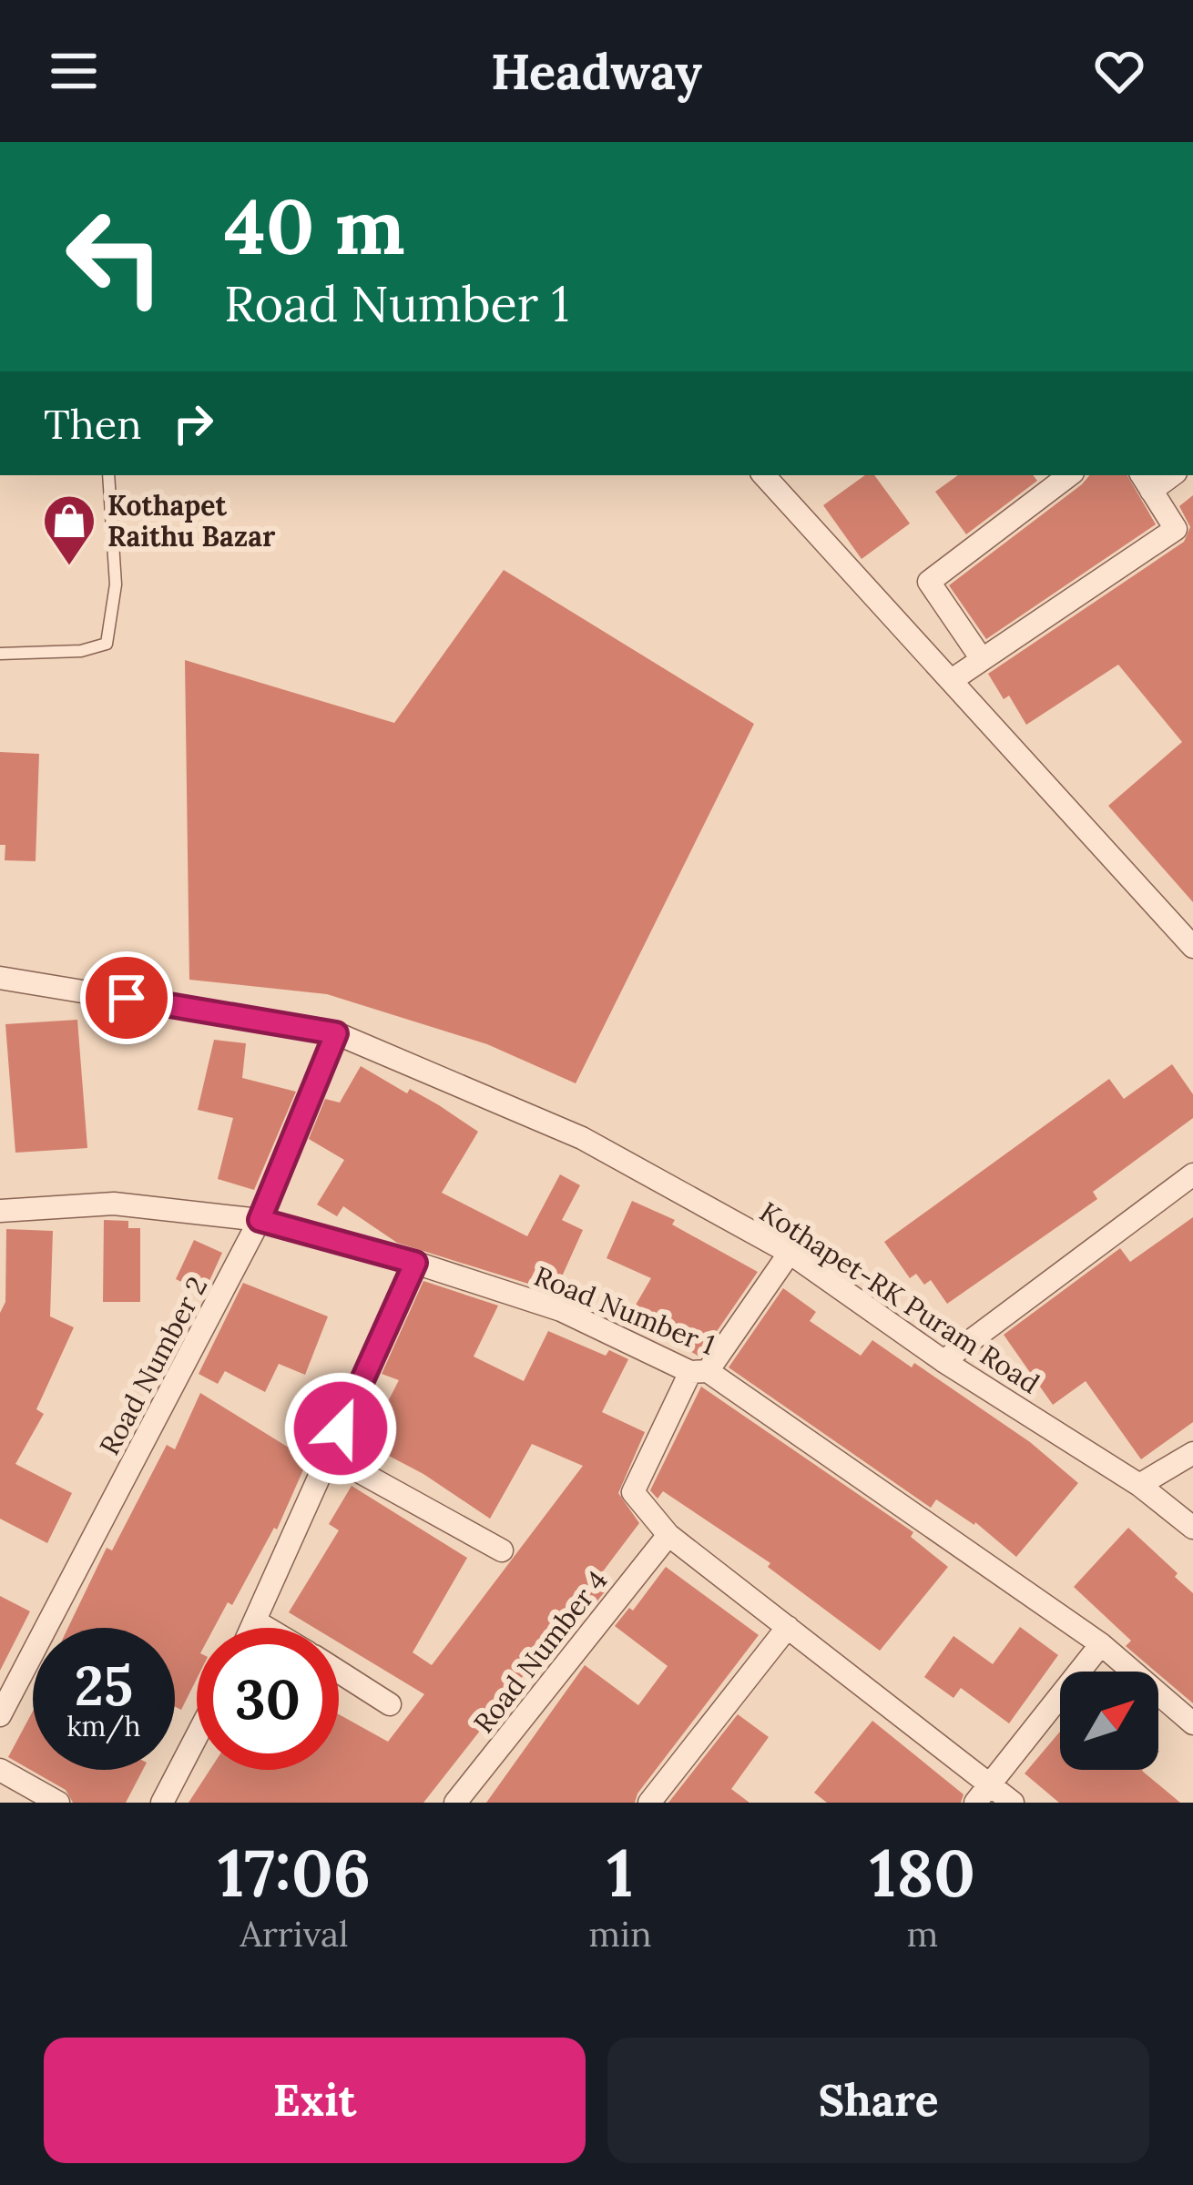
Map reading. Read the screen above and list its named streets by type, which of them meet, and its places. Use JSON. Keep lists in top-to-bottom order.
{
  "streets": {
    "street": [
      "Kothapet-RK Puram Road",
      "Road Number 1",
      "Road Number 2",
      "Road Number 4"
    ]
  },
  "crossings": [
    ["Kothapet-RK Puram Road", "Road Number 2"],
    ["Road Number 1", "Road Number 2"]
  ],
  "places": {
    "shop": ["Kothapet Raithu Bazar"]
  },
  "north": "top right",
  "page": {
    "header": "Headway",
    "turn": ["40 m", "Road Number 1"],
    "then": "Then",
    "speed": "25 km/h",
    "limit": "30",
    "eta": [
      "17:06",
      "Arrival",
      "1",
      "min",
      "180",
      "m"
    ],
    "buttons": ["Exit", "Share"]
  }
}
